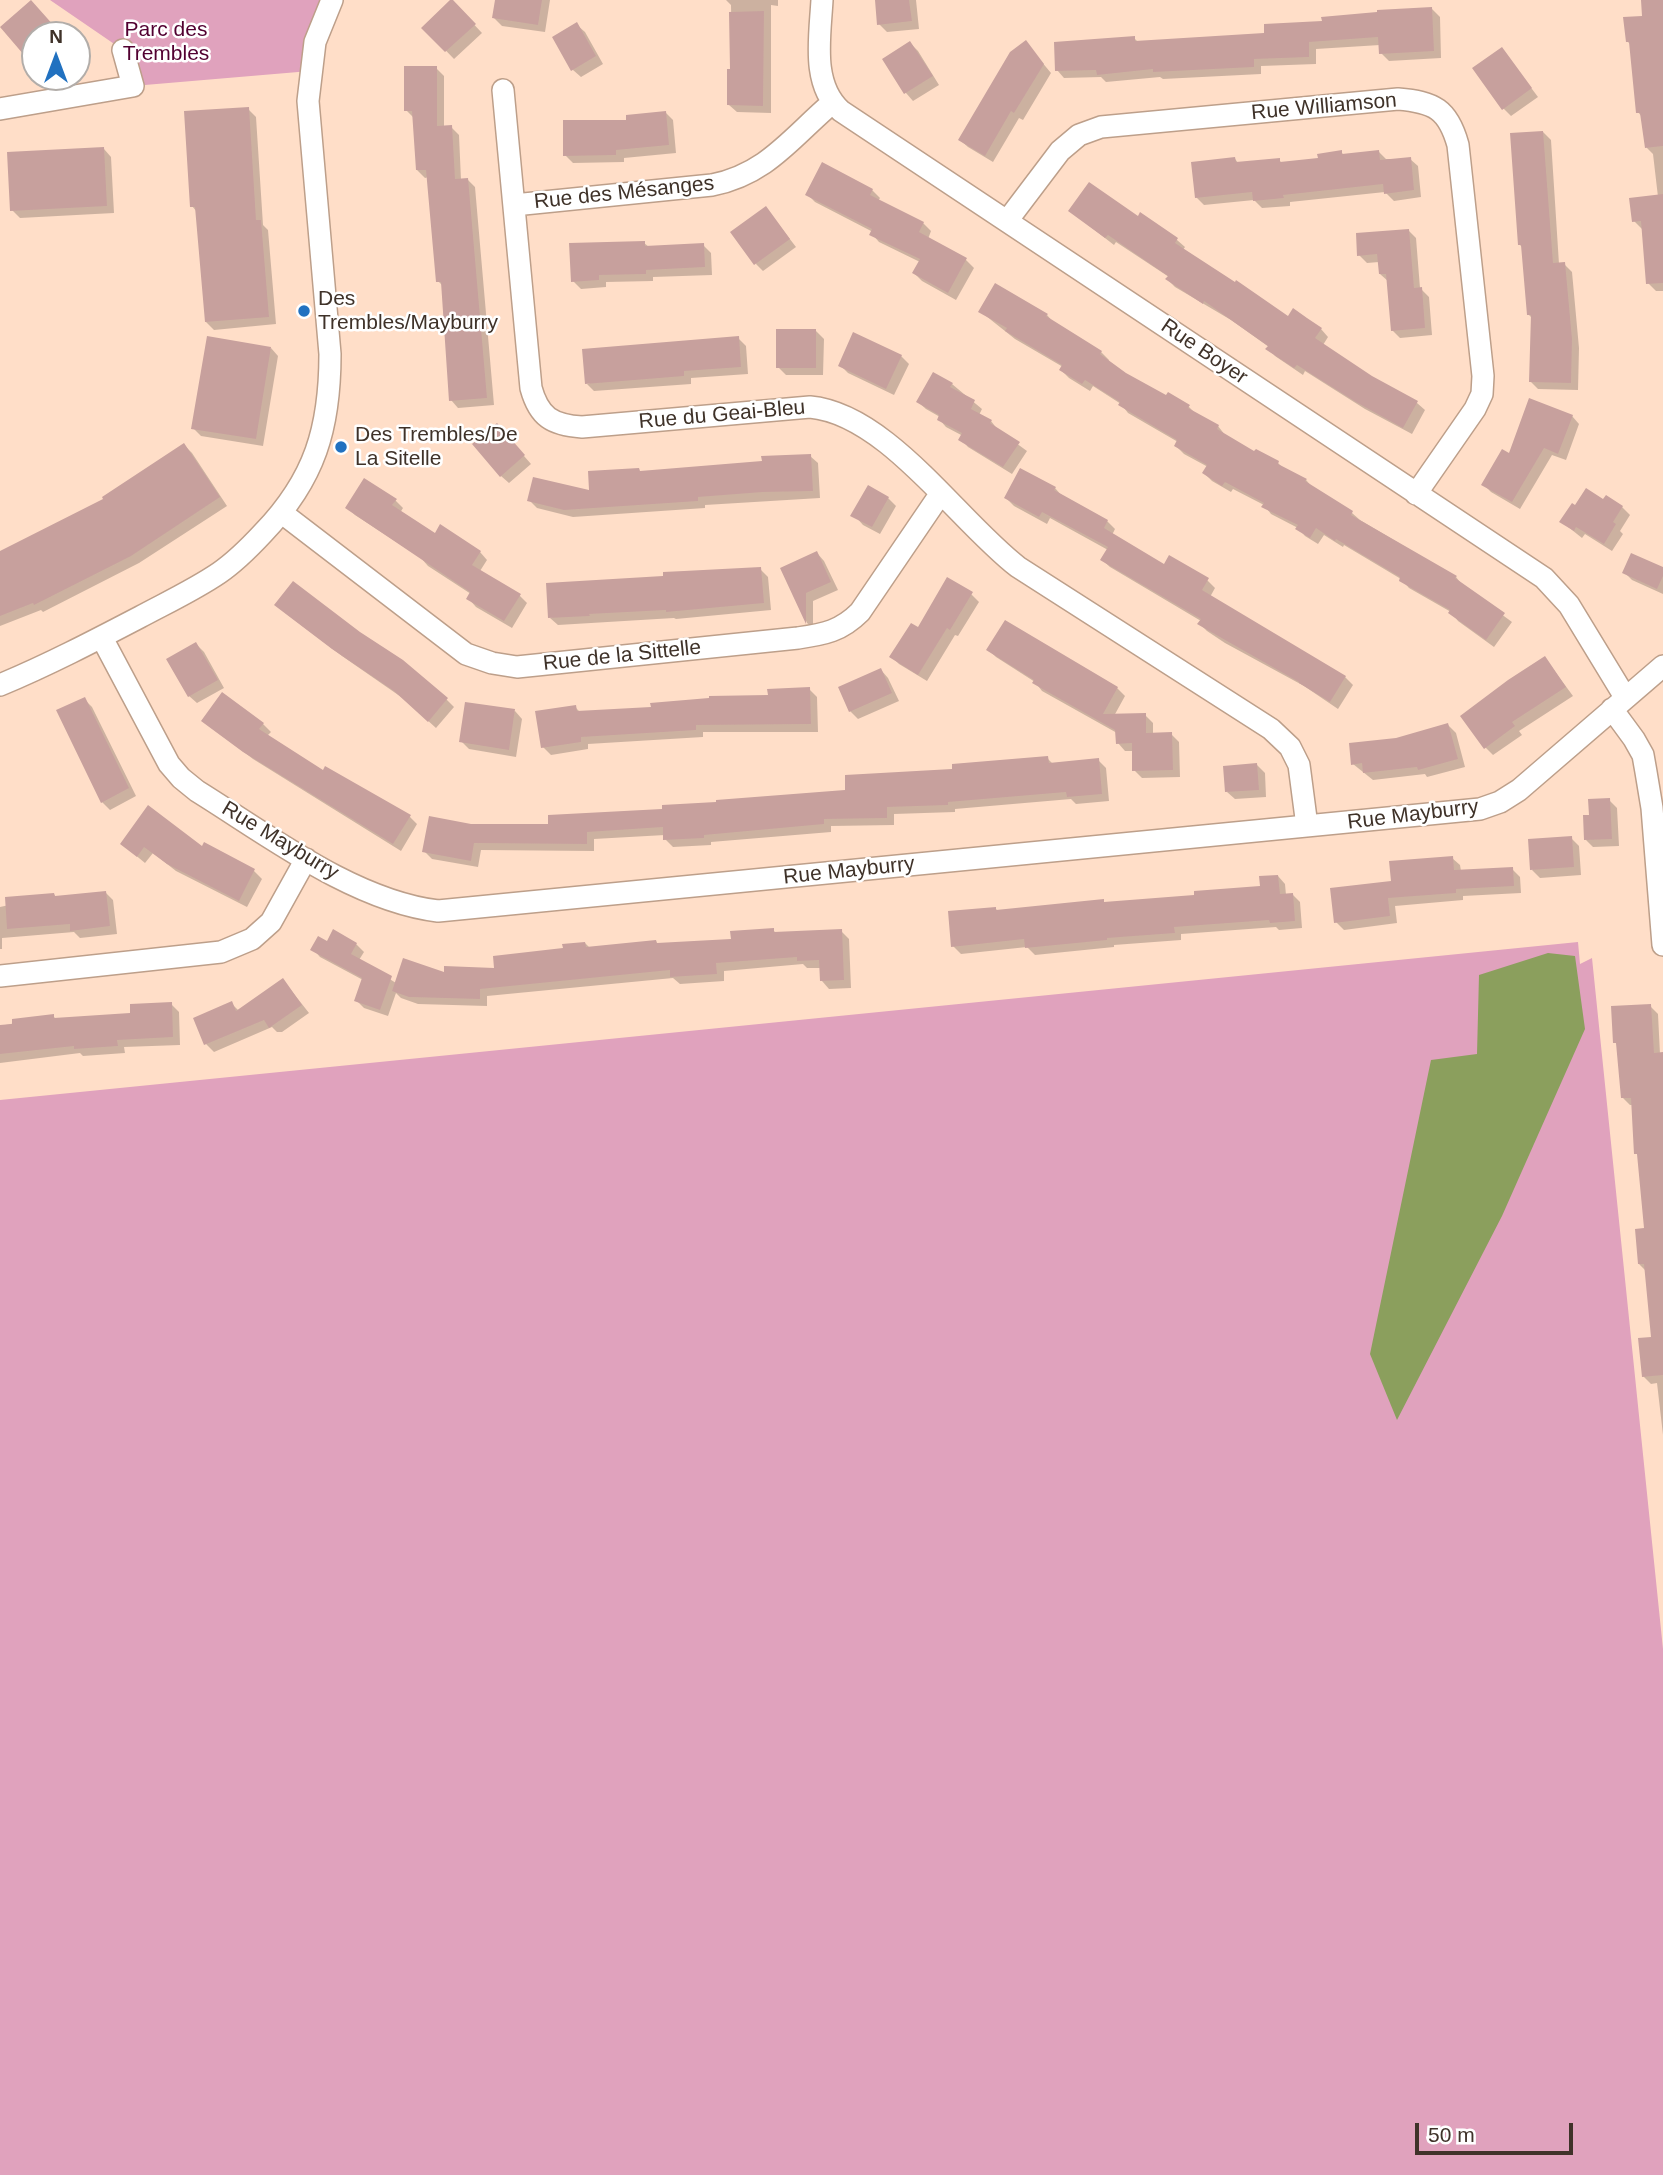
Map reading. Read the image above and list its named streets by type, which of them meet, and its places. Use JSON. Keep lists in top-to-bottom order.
{
  "streets": {
    "street": [
      "Rue Williamson",
      "Rue des Mésanges",
      "Rue Boyer",
      "Rue du Geai-Bleu",
      "Rue de la Sittelle",
      "Rue Mayburry"
    ]
  },
  "crossings": [
    ["Rue Williamson", "Rue Boyer"],
    ["Rue des Mésanges", "Rue Boyer"],
    ["Rue des Mésanges", "Rue du Geai-Bleu"],
    ["Rue Boyer", "Rue Mayburry"],
    ["Rue du Geai-Bleu", "Rue de la Sittelle"],
    ["Rue du Geai-Bleu", "Rue Mayburry"]
  ],
  "parks": ["Parc des Trembles"],
  "places": ["Des Trembles/Mayburry", "Des Trembles/De La Sitelle"],
  "scale_bar": "50 m",
  "north": "top"
}
